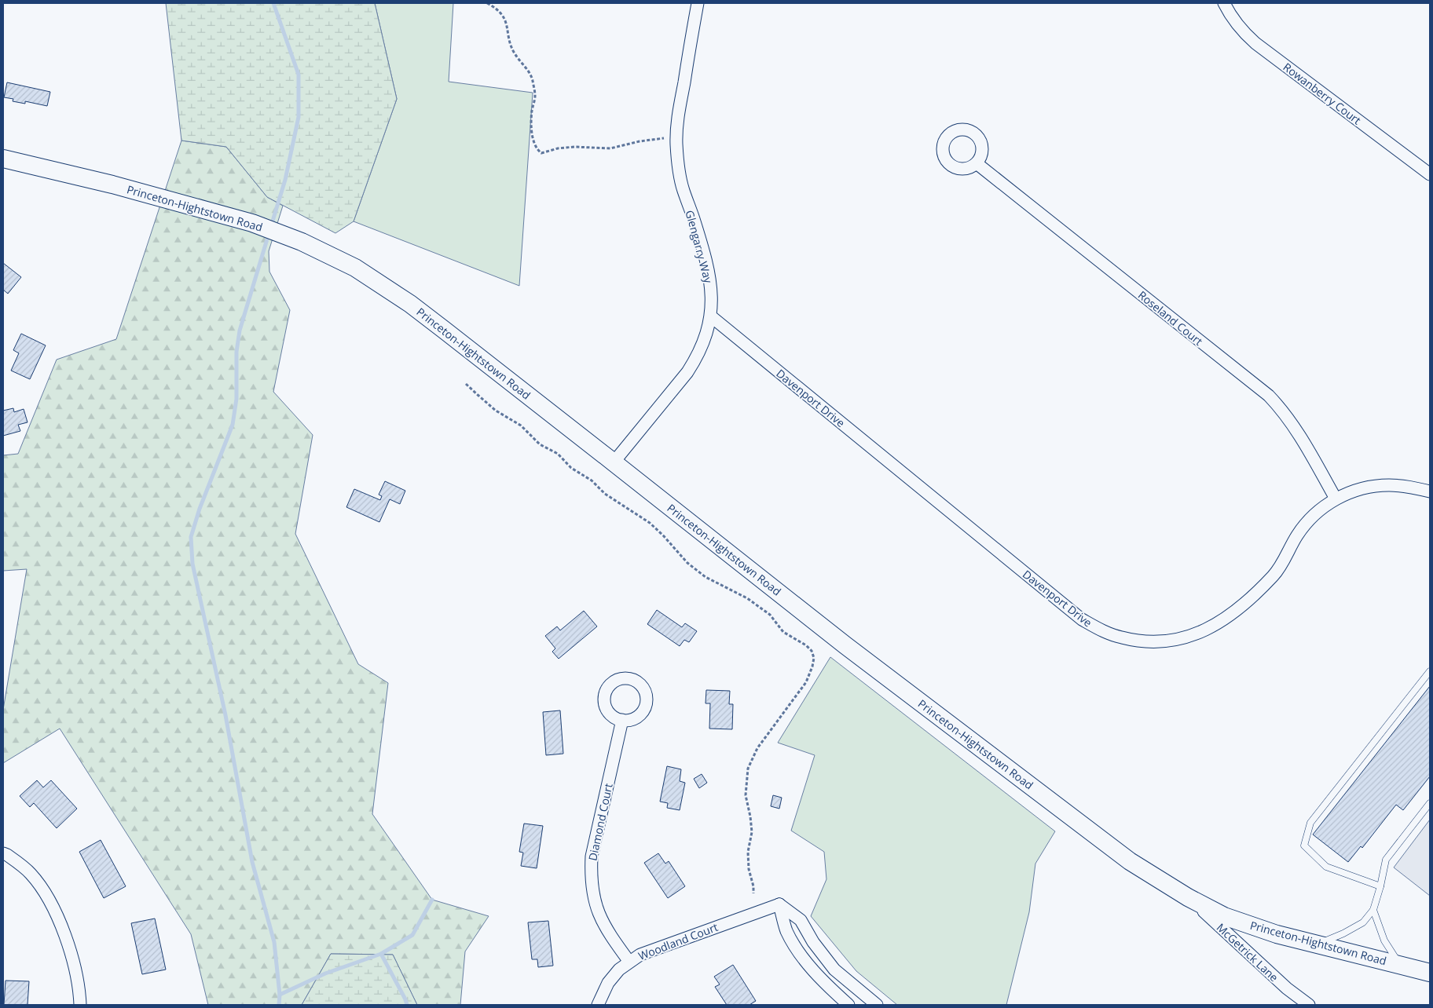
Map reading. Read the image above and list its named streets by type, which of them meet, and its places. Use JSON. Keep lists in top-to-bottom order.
{
  "streets": {
    "main road": ["Princeton-Hightstown Road"],
    "street": [
      "Rowanberry Court",
      "Glengarry Way",
      "Roseland Court",
      "Davenport Drive",
      "Diamond Court",
      "Woodland Court",
      "McGetrick Lane"
    ]
  },
  "crossings": [
    ["Princeton-Hightstown Road", "Glengarry Way"],
    ["Princeton-Hightstown Road", "McGetrick Lane"],
    ["Glengarry Way", "Davenport Drive"],
    ["Roseland Court", "Davenport Drive"],
    ["Diamond Court", "Woodland Court"]
  ]
}
